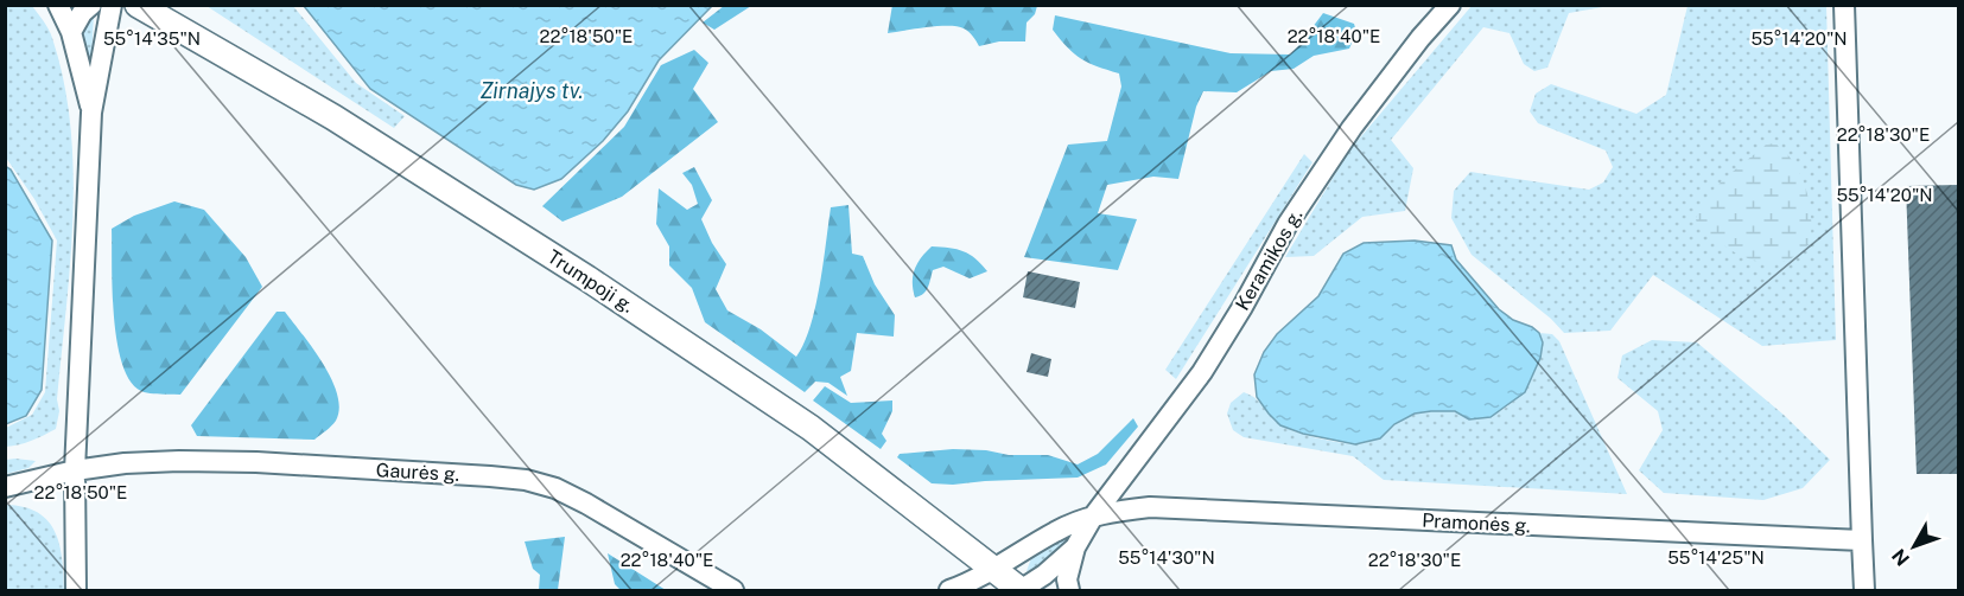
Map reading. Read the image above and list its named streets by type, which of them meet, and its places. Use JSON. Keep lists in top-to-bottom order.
{
  "streets": {
    "main road": ["Trumpoji g."],
    "street": ["Keramikos g.", "Gaurės g.", "Pramonės g."]
  },
  "crossings": [
    ["Keramikos g.", "Pramonės g."],
    ["Trumpoji g.", "Pramonės g."]
  ],
  "water": ["Zirnajys tv."],
  "north": "bottom left",
  "coordinates": [
    "22°18'50\"E",
    "22°18'40\"E",
    "55°14'35\"N",
    "55°14'20\"N",
    "22°18'30\"E",
    "55°14'30\"N",
    "55°14'25\"N"
  ]
}
